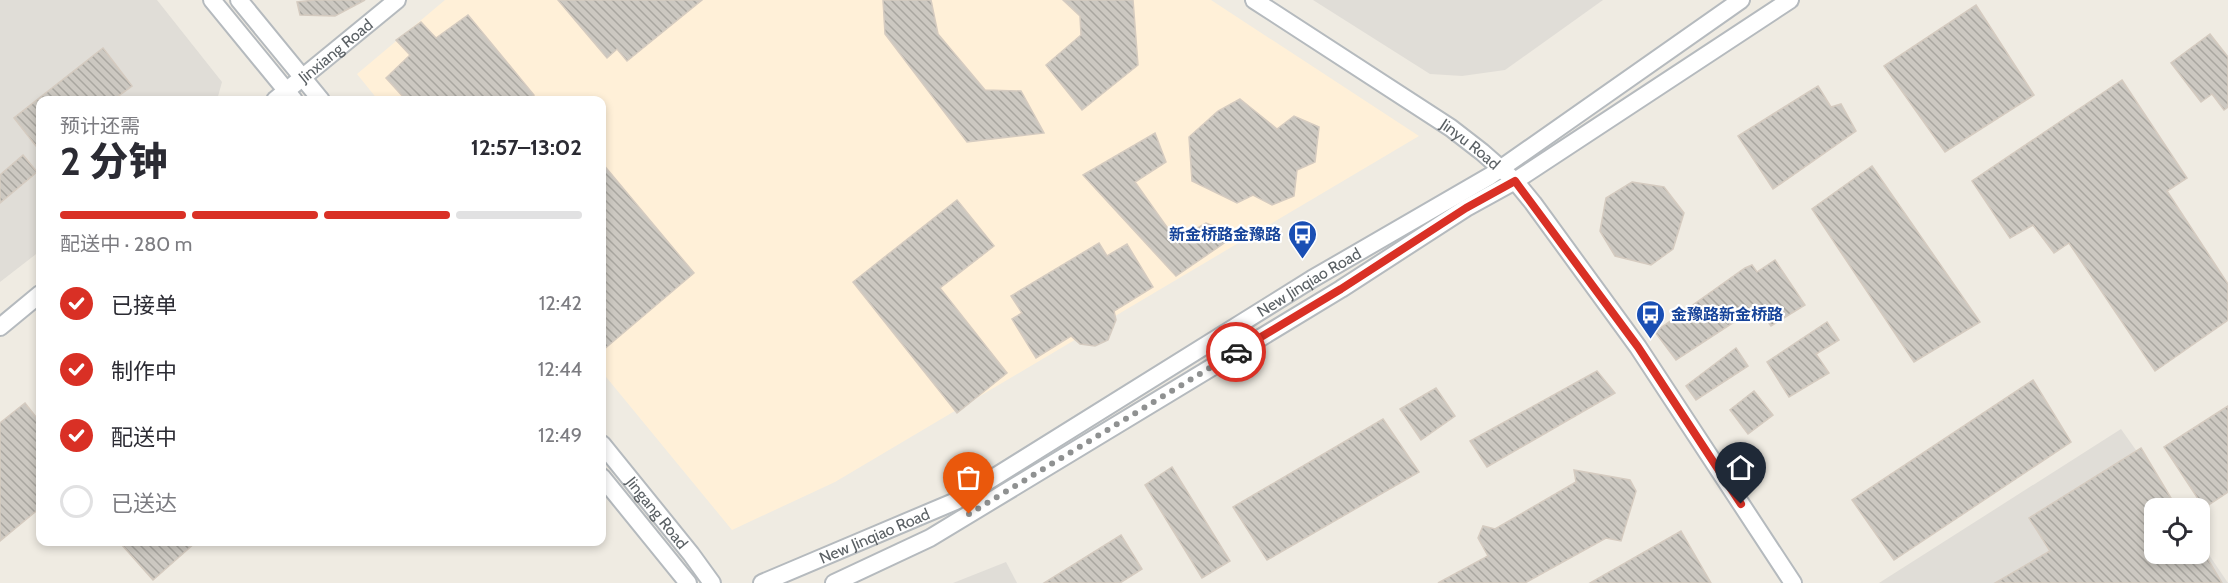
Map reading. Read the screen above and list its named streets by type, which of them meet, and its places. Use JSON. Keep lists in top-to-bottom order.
{
  "streets": {
    "street": [
      "Jinxiang Road",
      "Jinyu Road",
      "New Jinqiao Road",
      "Jingang Road"
    ]
  },
  "crossings": [
    ["Jinyu Road", "New Jinqiao Road"]
  ],
  "places": {
    "bus stop": ["新金桥路金豫路", "金豫路新金桥路"]
  },
  "page": {
    "heading": ["2 分钟", "预计还需", "12:57–13:02"],
    "bar": "配送中 · 280 m",
    "list": [
      ["已接单", "12:42"],
      ["制作中", "12:44"],
      ["配送中", "12:49"],
      "已送达"
    ]
  }
}
